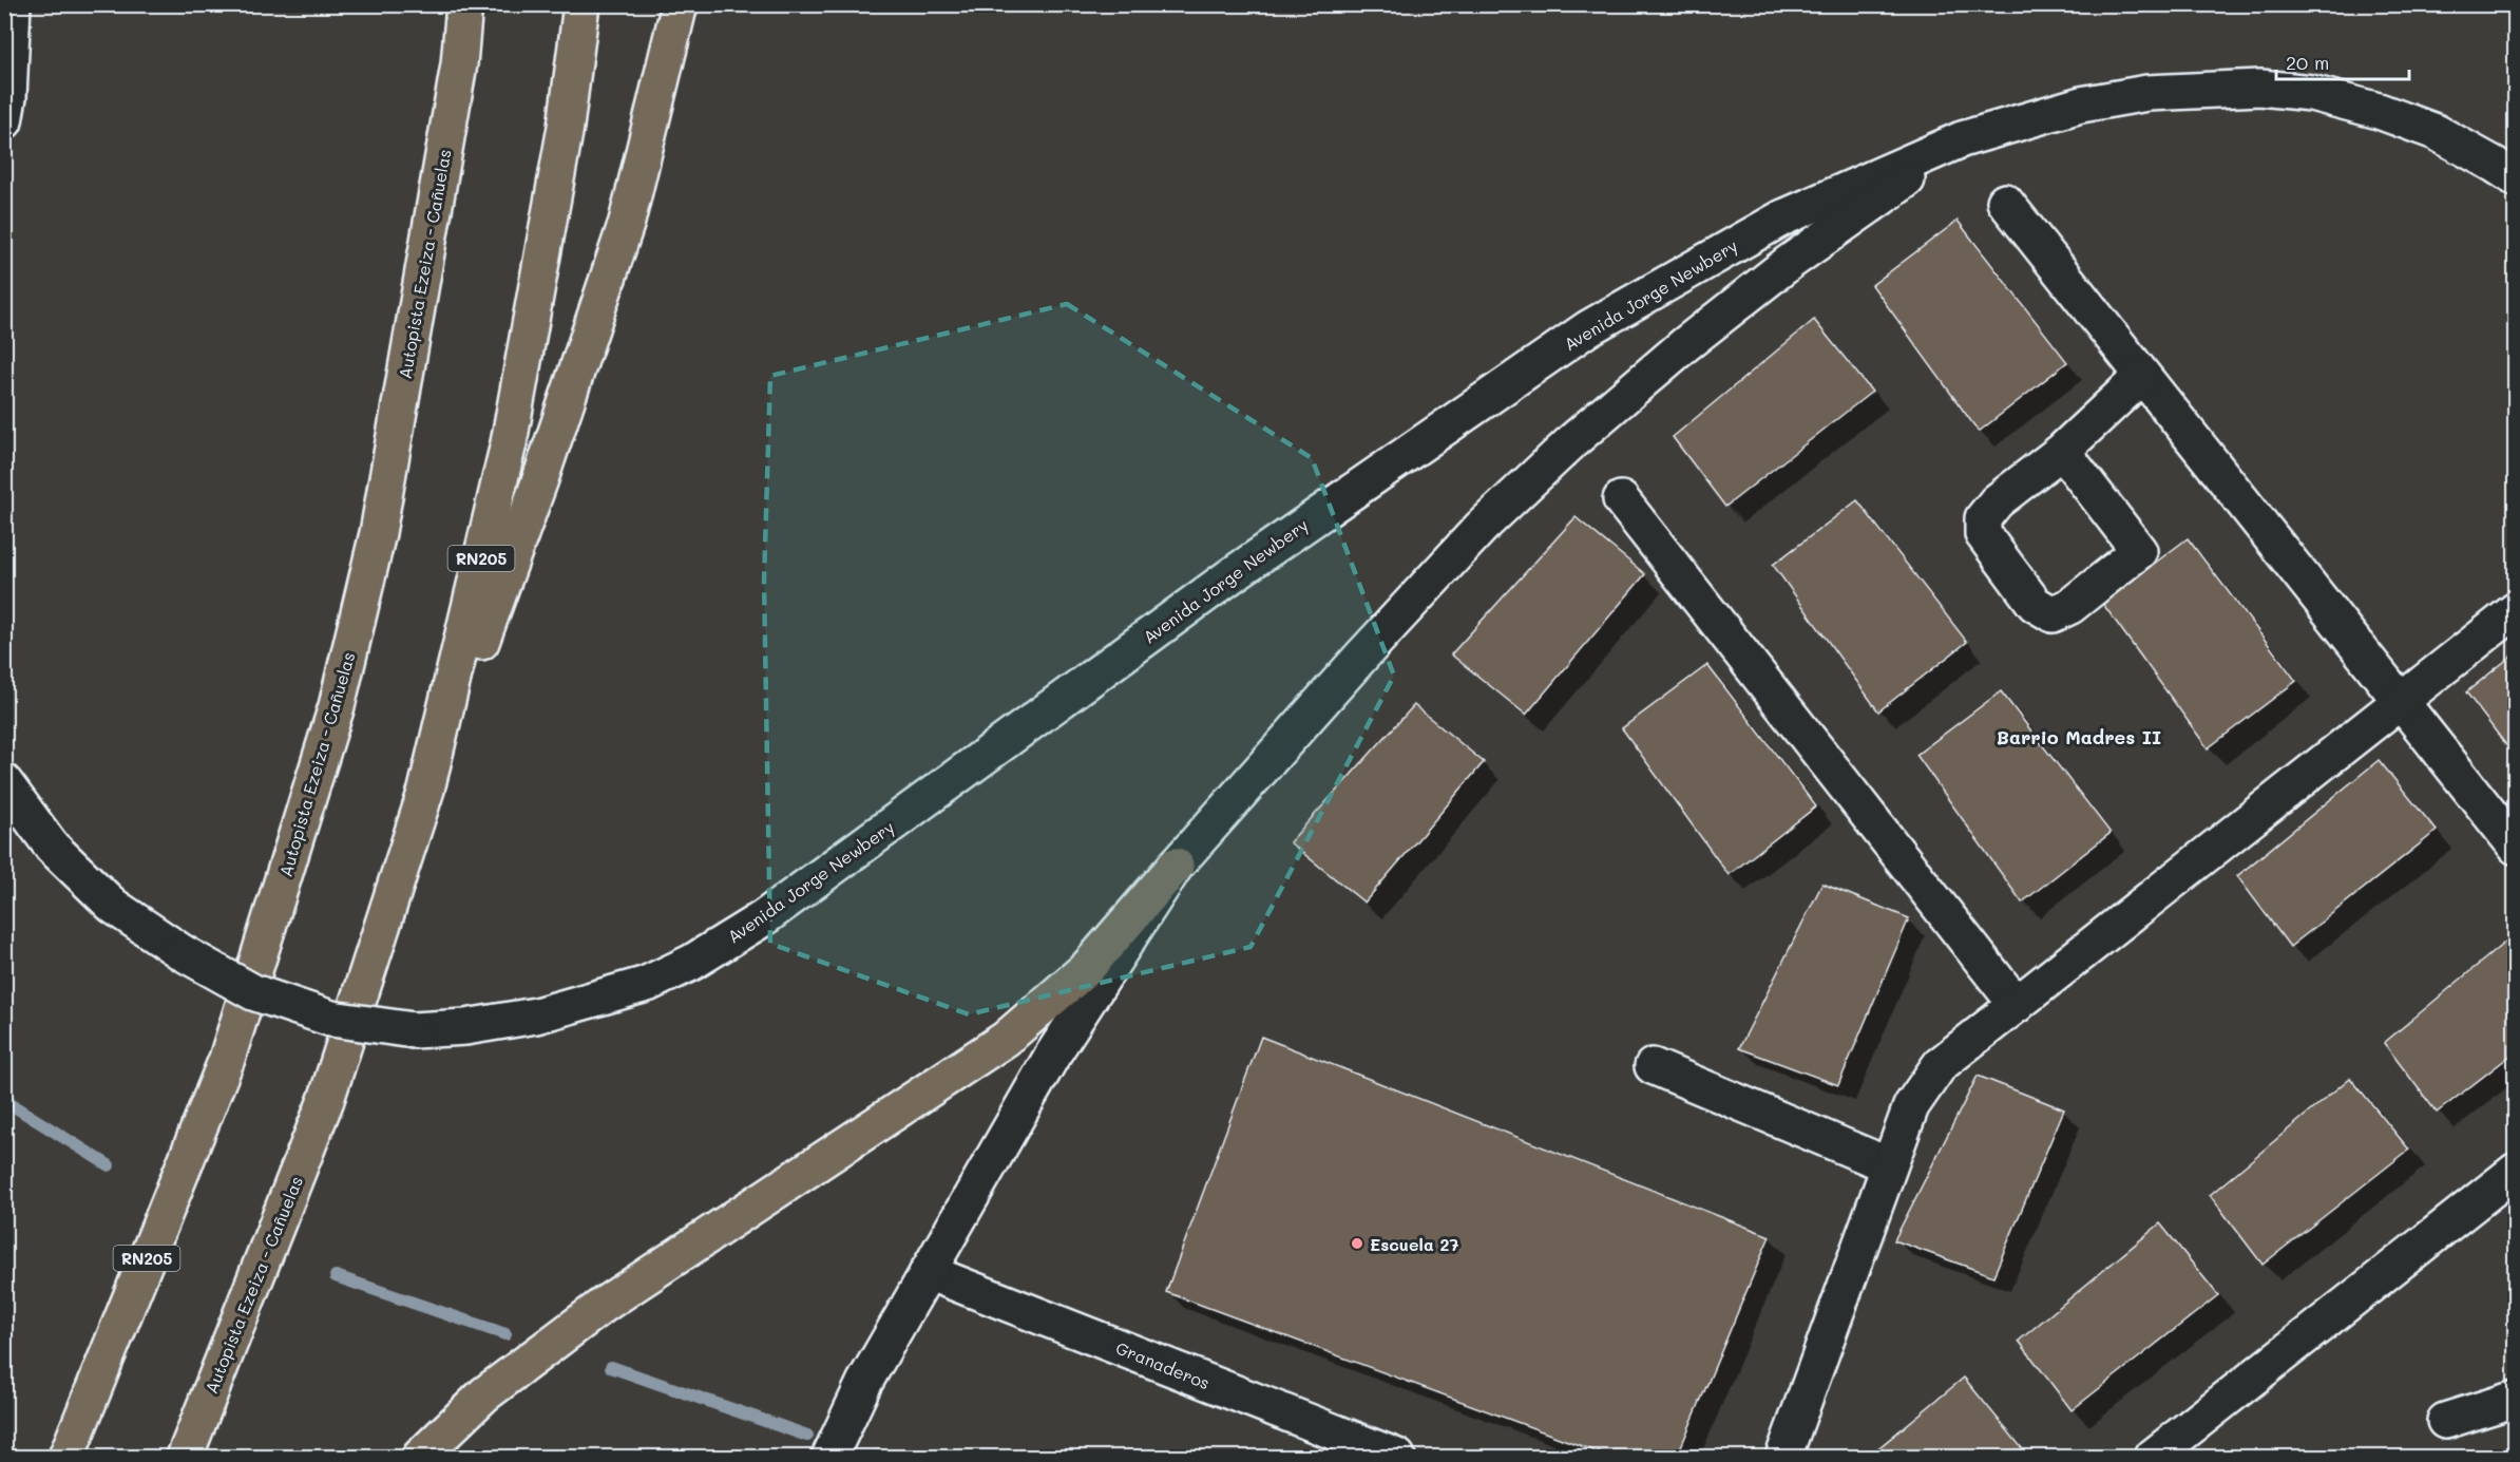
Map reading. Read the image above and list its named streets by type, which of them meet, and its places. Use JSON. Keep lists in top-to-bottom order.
{
  "streets": {
    "highway": ["Autopista Ezeiza - Cañuelas", "RN205"],
    "street": ["Avenida Jorge Newbery", "Granaderos"]
  },
  "districts": ["Barrio Madres II"],
  "places": ["Escuela 27"],
  "scale_bar": "20 m"
}
